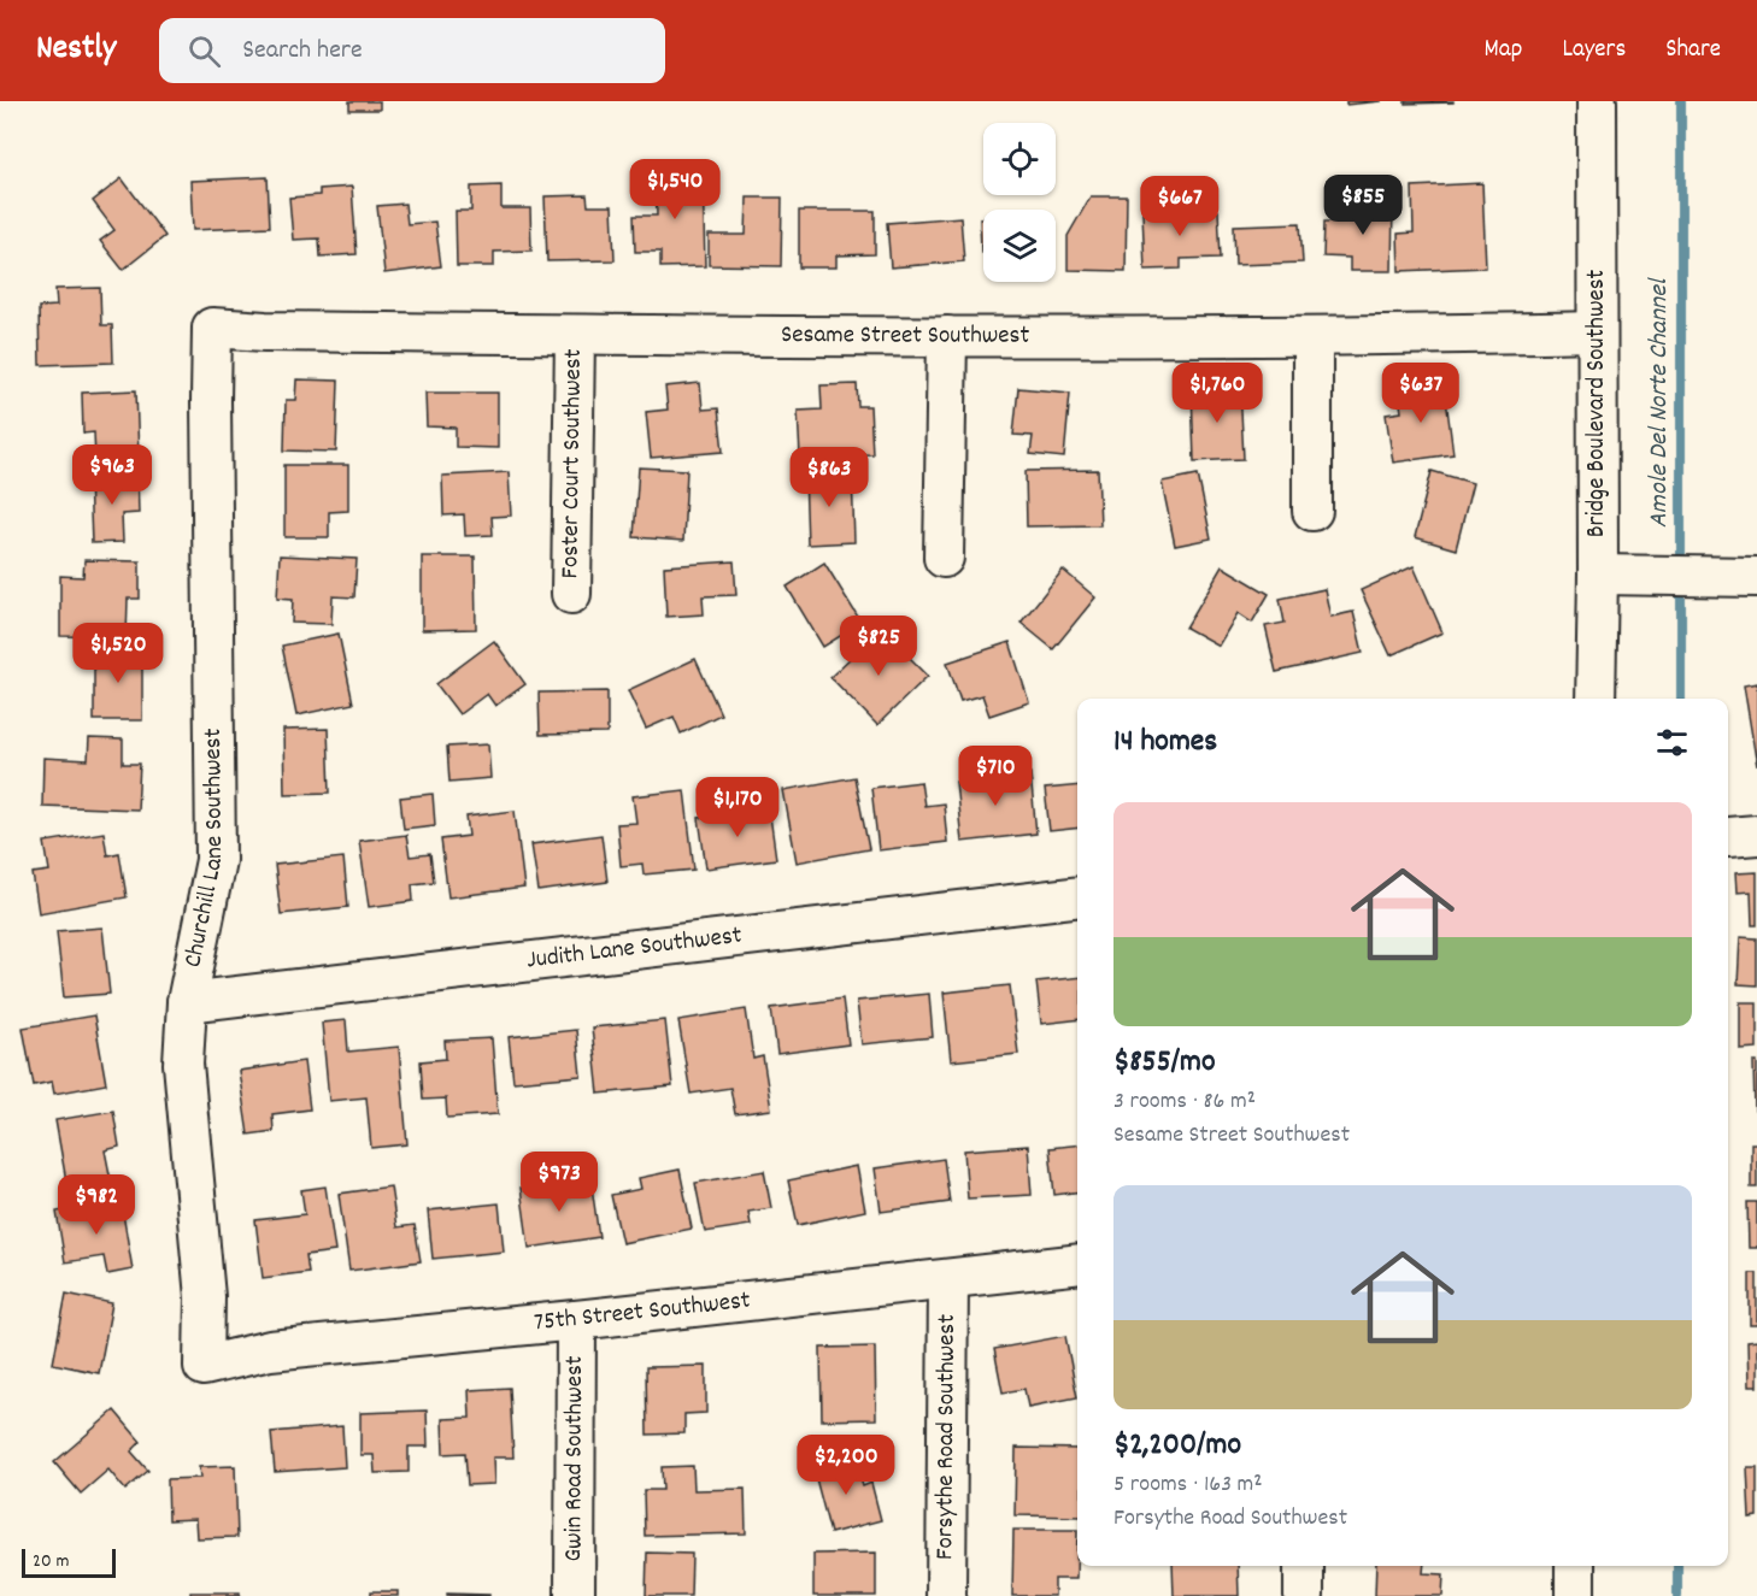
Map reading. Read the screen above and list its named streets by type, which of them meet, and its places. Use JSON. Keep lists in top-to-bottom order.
{
  "streets": {
    "street": [
      "Sesame Street Southwest",
      "Bridge Boulevard Southwest",
      "Foster Court Southwest",
      "Churchill Lane Southwest",
      "Judith Lane Southwest",
      "75th Street Southwest",
      "Forsythe Road Southwest",
      "Gwin Road Southwest"
    ]
  },
  "crossings": [
    ["Sesame Street Southwest", "Bridge Boulevard Southwest"],
    ["Sesame Street Southwest", "Foster Court Southwest"],
    ["Sesame Street Southwest", "Churchill Lane Southwest"],
    ["Churchill Lane Southwest", "Judith Lane Southwest"],
    ["Churchill Lane Southwest", "75th Street Southwest"],
    ["75th Street Southwest", "Forsythe Road Southwest"],
    ["75th Street Southwest", "Gwin Road Southwest"]
  ],
  "water": ["Amole Del Norte Channel"],
  "scale_bar": "20 m",
  "page": {
    "header": "Nestly",
    "search": "Search here",
    "nav": ["Map", "Layers", "Share"],
    "price": [
      "$1,540",
      "$855",
      "$667",
      "$1,760",
      "$637",
      "$963",
      "$863",
      "$825",
      "$1,520",
      "$710",
      "$1,170",
      "$973",
      "$982",
      "$2,200"
    ],
    "heading": "14 homes",
    "list": [
      {
        "name": "$855/mo",
        "note": "3 rooms · 86 m² · Sesame Street Southwest"
      },
      {
        "name": "$2,200/mo",
        "note": "5 rooms · 163 m² · Forsythe Road Southwest"
      }
    ],
    "scale": "20 m"
  }
}
